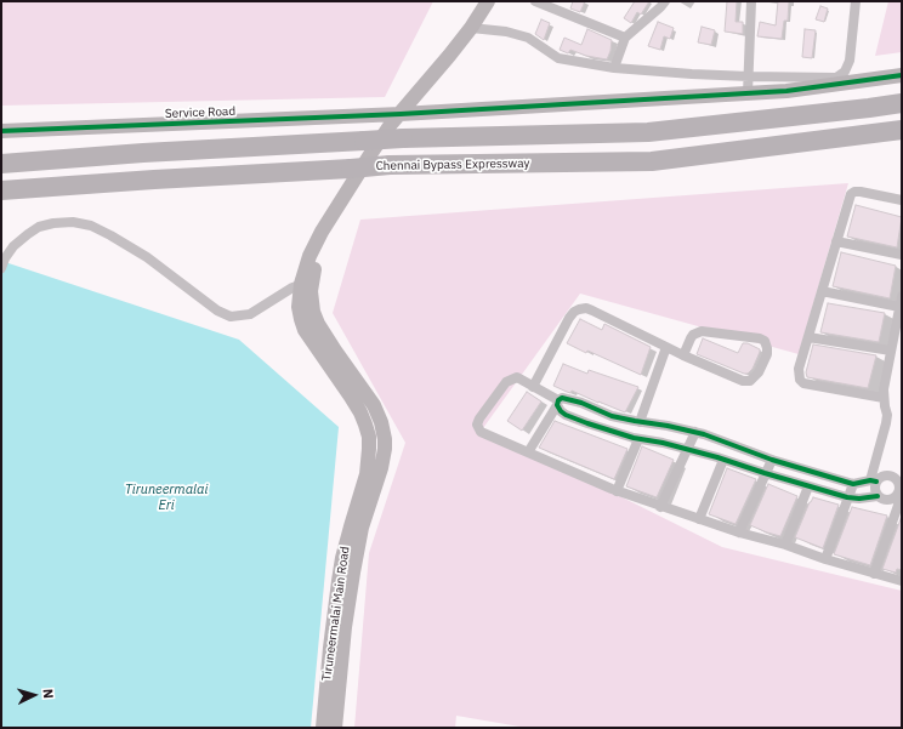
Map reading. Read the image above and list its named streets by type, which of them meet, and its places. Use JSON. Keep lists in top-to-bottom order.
{
  "streets": {
    "highway": ["Chennai Bypass Expressway"],
    "main road": ["Service Road", "Tiruneermalai Main Road"]
  },
  "crossings": [
    ["Service Road", "Tiruneermalai Main Road"]
  ],
  "water": ["Tiruneermalai Eri"],
  "north": "right"
}
